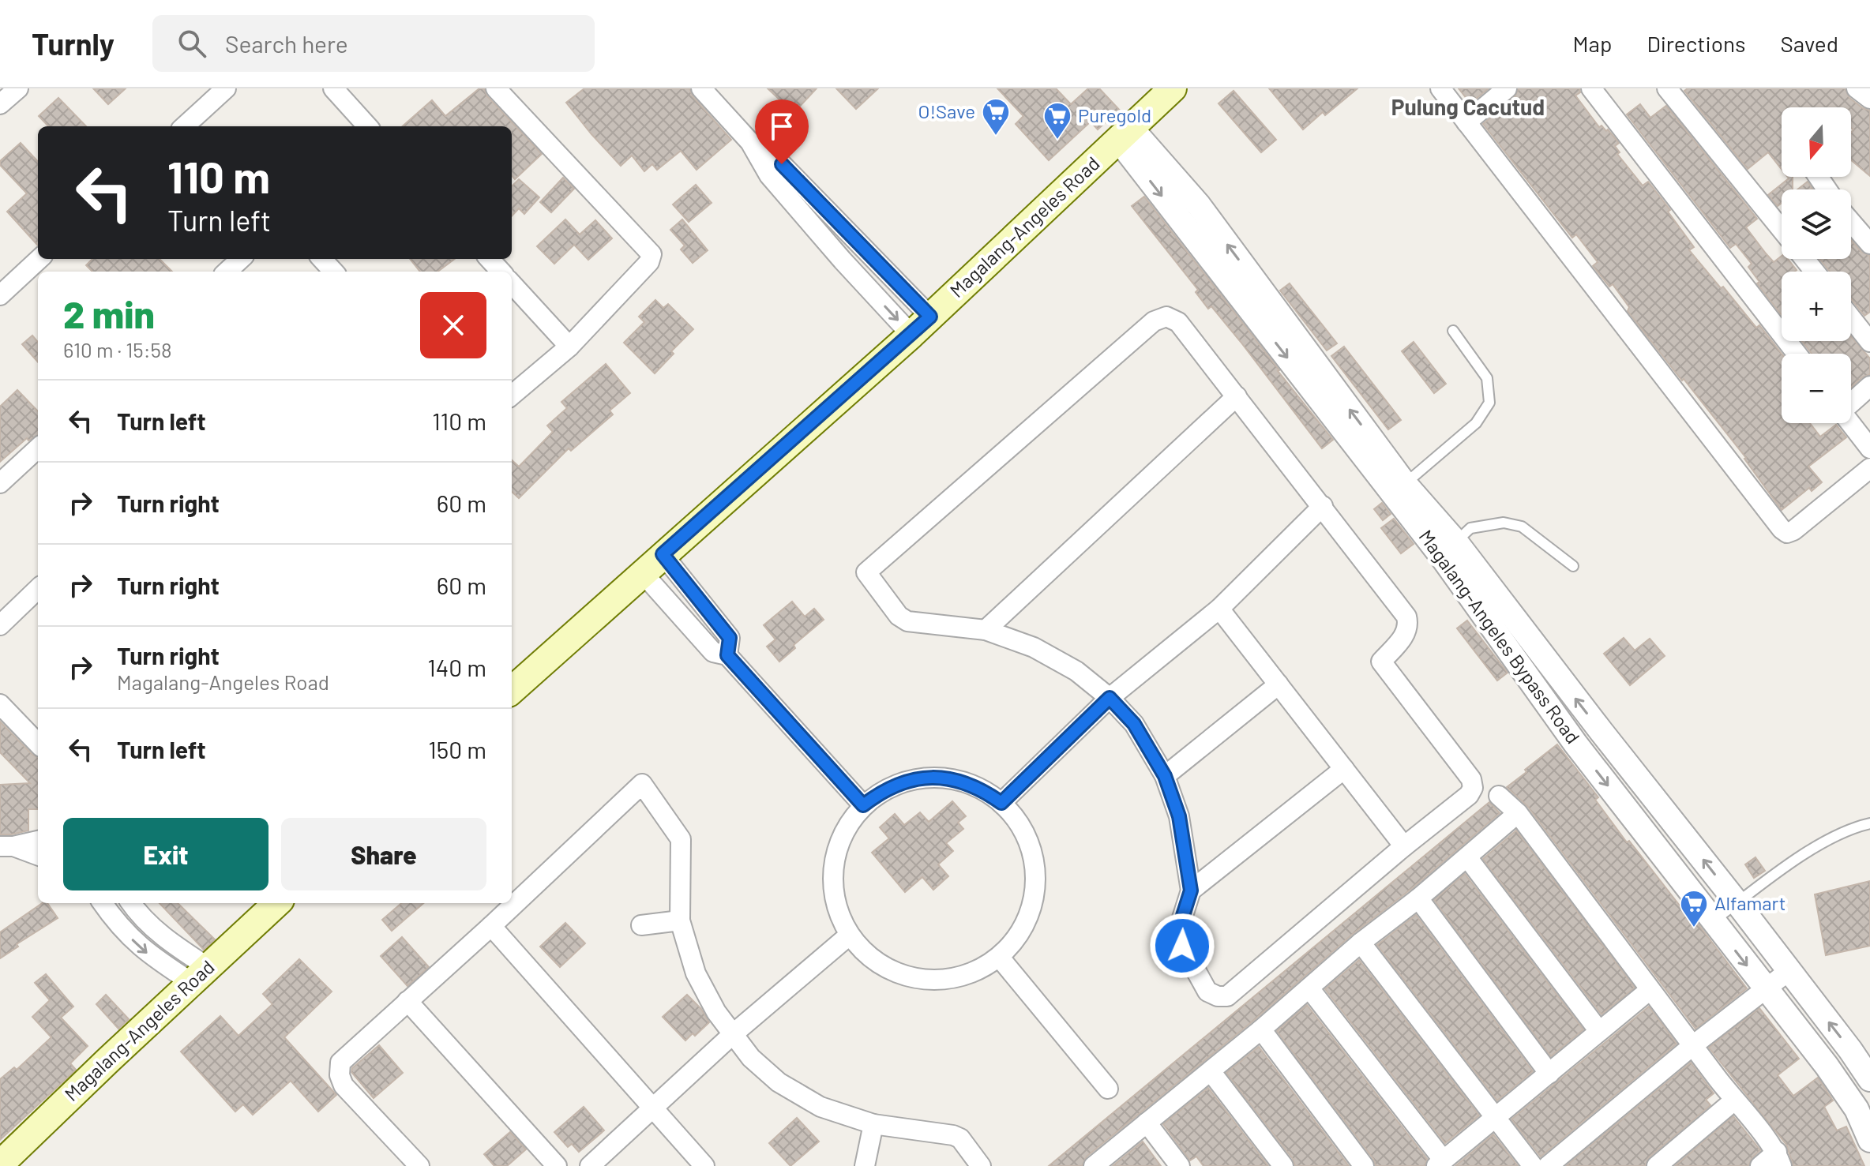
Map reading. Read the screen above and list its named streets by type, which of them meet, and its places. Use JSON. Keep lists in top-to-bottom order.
{
  "streets": {
    "main road": ["Magalang-Angeles Road"],
    "street": ["Magalang-Angeles Bypass Road"]
  },
  "crossings": [
    ["Magalang-Angeles Road", "Magalang-Angeles Bypass Road"]
  ],
  "districts": ["Pulung Cacutud"],
  "places": {
    "supermarket": ["O!Save", "Puregold", "Alfamart"]
  },
  "north": "bottom",
  "page": {
    "header": "Turnly",
    "search": "Search here",
    "nav": ["Map", "Directions", "Saved"],
    "map_buttons": ["+", "−"],
    "turn": ["110 m", "Turn left"],
    "heading": ["2 min", "610 m · 15:58"],
    "list": [
      {
        "name": "Turn left",
        "value": "110 m"
      },
      {
        "name": "Turn right",
        "value": "60 m"
      },
      {
        "name": "Turn right",
        "value": "60 m"
      },
      {
        "name": "Turn right",
        "note": "Magalang-Angeles Road",
        "value": "140 m"
      },
      {
        "name": "Turn left",
        "value": "150 m"
      }
    ],
    "buttons": ["Exit", "Share"]
  }
}
